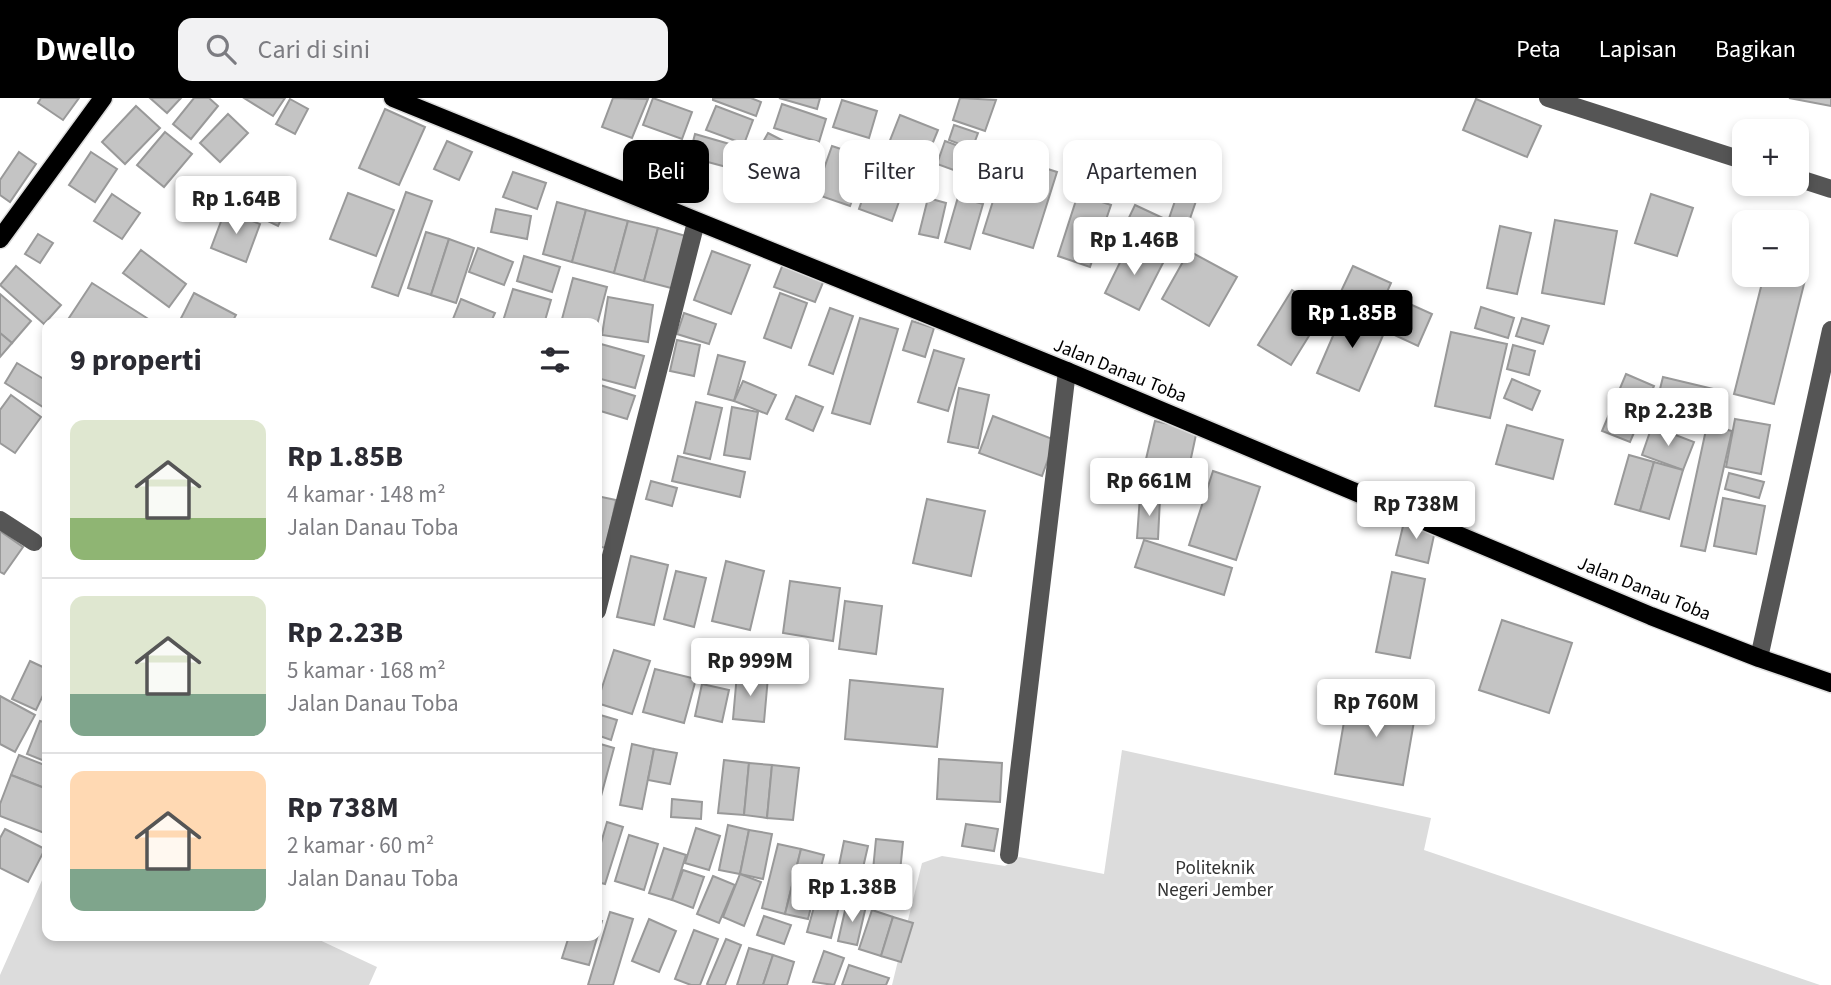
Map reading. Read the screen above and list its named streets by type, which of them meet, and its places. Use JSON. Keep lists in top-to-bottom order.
{
  "streets": {
    "main road": ["Jalan Danau Toba"]
  },
  "parks": ["Politeknik Negeri Jember"],
  "page": {
    "header": "Dwello",
    "search": "Cari di sini",
    "nav": ["Peta", "Lapisan", "Bagikan"],
    "map_buttons": ["+", "−"],
    "chip": [
      "Beli",
      "Sewa",
      "Filter",
      "Baru",
      "Apartemen"
    ],
    "price": [
      "Rp 1.64B",
      "Rp 1.46B",
      "Rp 1.85B",
      "Rp 2.23B",
      "Rp 661M",
      "Rp 738M",
      "Rp 999M",
      "Rp 760M",
      "Rp 1.38B"
    ],
    "heading": "9 properti",
    "list": [
      {
        "name": "Rp 1.85B",
        "note": "4 kamar · 148 m² · Jalan Danau Toba"
      },
      {
        "name": "Rp 2.23B",
        "note": "5 kamar · 168 m² · Jalan Danau Toba"
      },
      {
        "name": "Rp 738M",
        "note": "2 kamar · 60 m² · Jalan Danau Toba"
      }
    ]
  }
}
